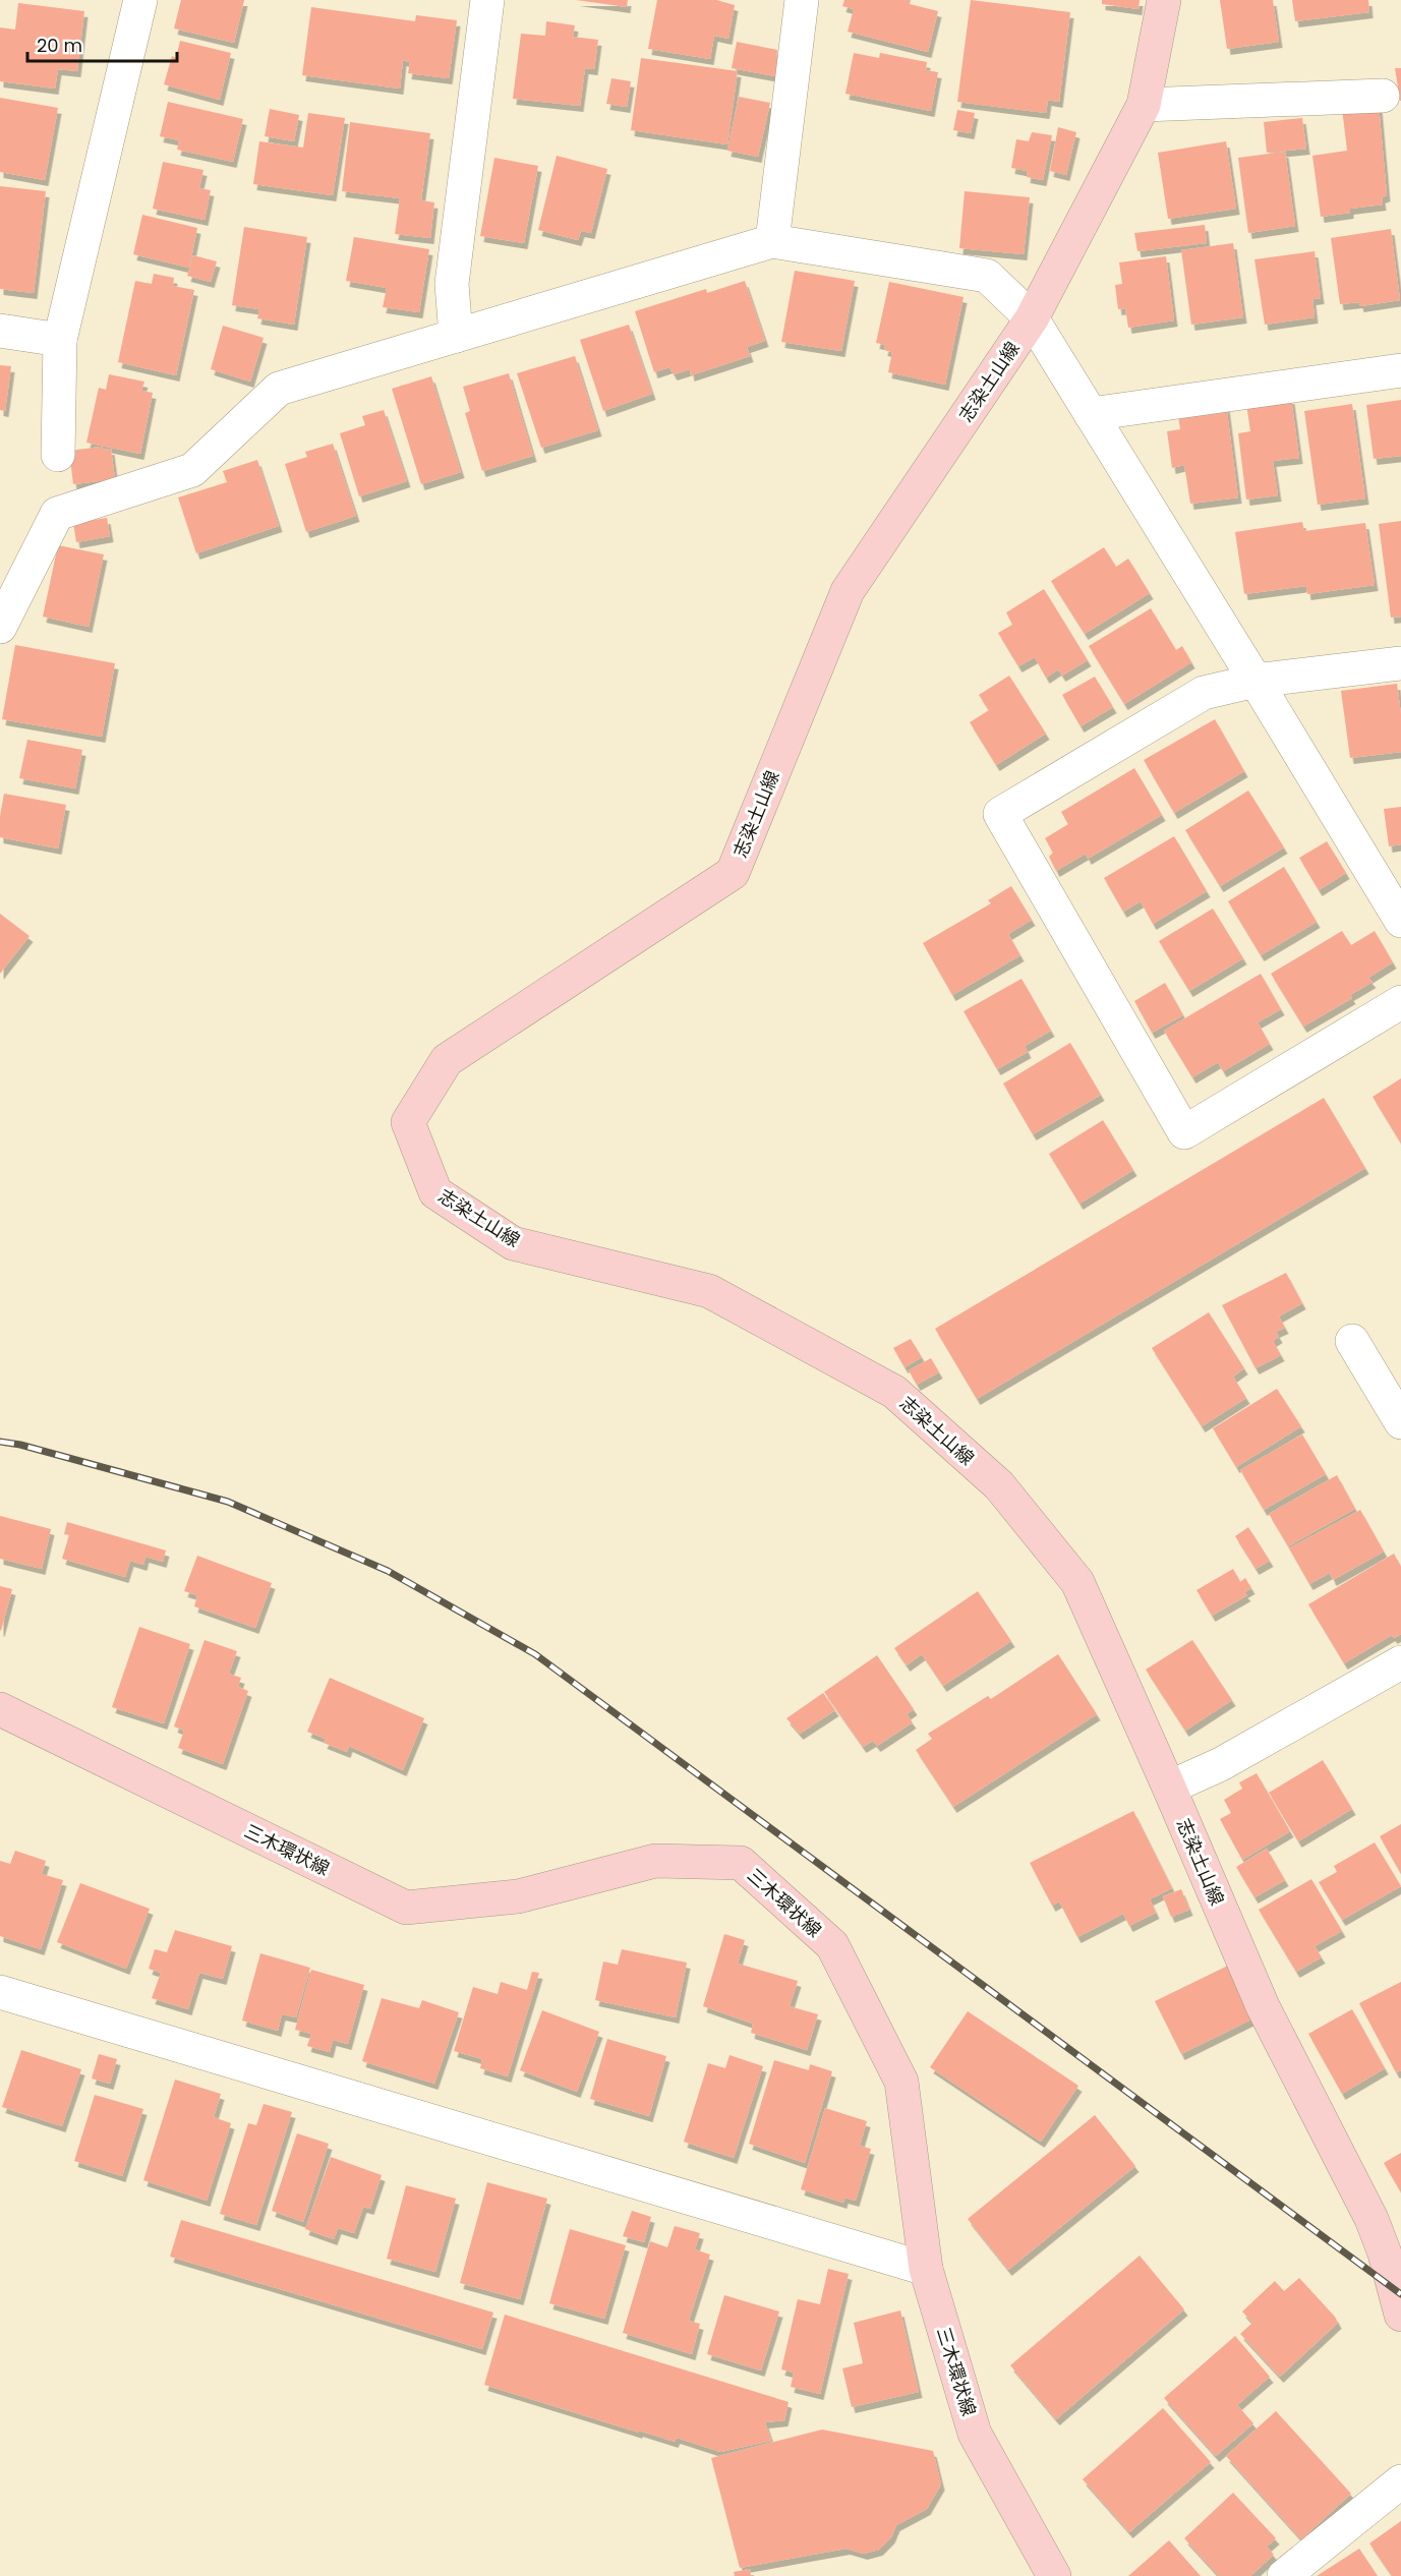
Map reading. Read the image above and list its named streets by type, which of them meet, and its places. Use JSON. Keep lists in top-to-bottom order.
{
  "streets": {
    "main road": ["志染土山線", "三木環状線"]
  },
  "scale_bar": "20 m"
}
